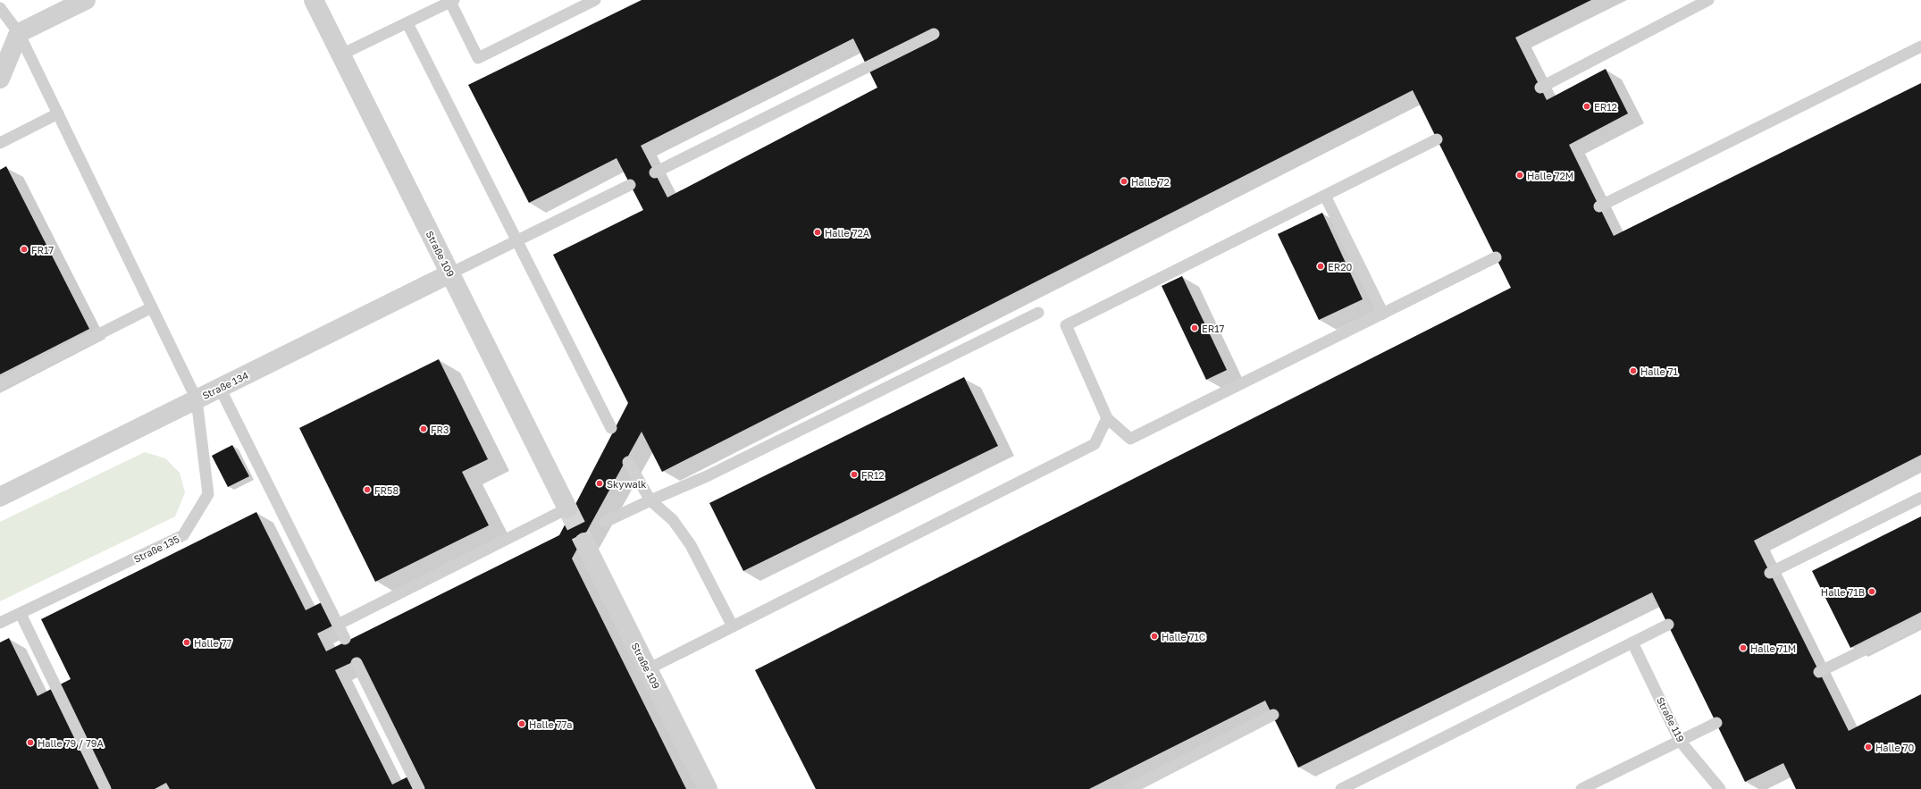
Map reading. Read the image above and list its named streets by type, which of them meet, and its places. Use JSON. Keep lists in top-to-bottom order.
{
  "streets": {
    "street": ["Straße 109", "Straße 134"],
    "lane": ["Straße 135", "Straße 119"]
  },
  "crossings": [
    ["Straße 109", "Straße 134"],
    ["Straße 134", "Straße 135"]
  ],
  "places": [
    "ER12",
    "Halle 72M",
    "Halle 72",
    "Halle 72A",
    "FR17",
    "ER20",
    "ER17",
    "Halle 71",
    "FR3",
    "FR12",
    "Skywalk",
    "FR58",
    "Halle 71B",
    "Halle 71C",
    "Halle 77",
    "Halle 71M",
    "Halle 77a",
    "Halle 79 / 79A",
    "Halle 70"
  ]
}
